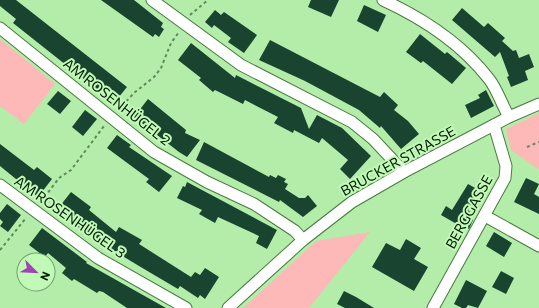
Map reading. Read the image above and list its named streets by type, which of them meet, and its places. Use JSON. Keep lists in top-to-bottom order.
{
  "streets": {
    "street": [
      "AM ROSENHÜGEL 2",
      "BRUCKER STRASSE",
      "BERGGASSE",
      "AM ROSENHÜGEL 3"
    ]
  },
  "crossings": [
    ["AM ROSENHÜGEL 2", "BRUCKER STRASSE"],
    ["BRUCKER STRASSE", "BERGGASSE"]
  ],
  "north": "bottom right"
}
